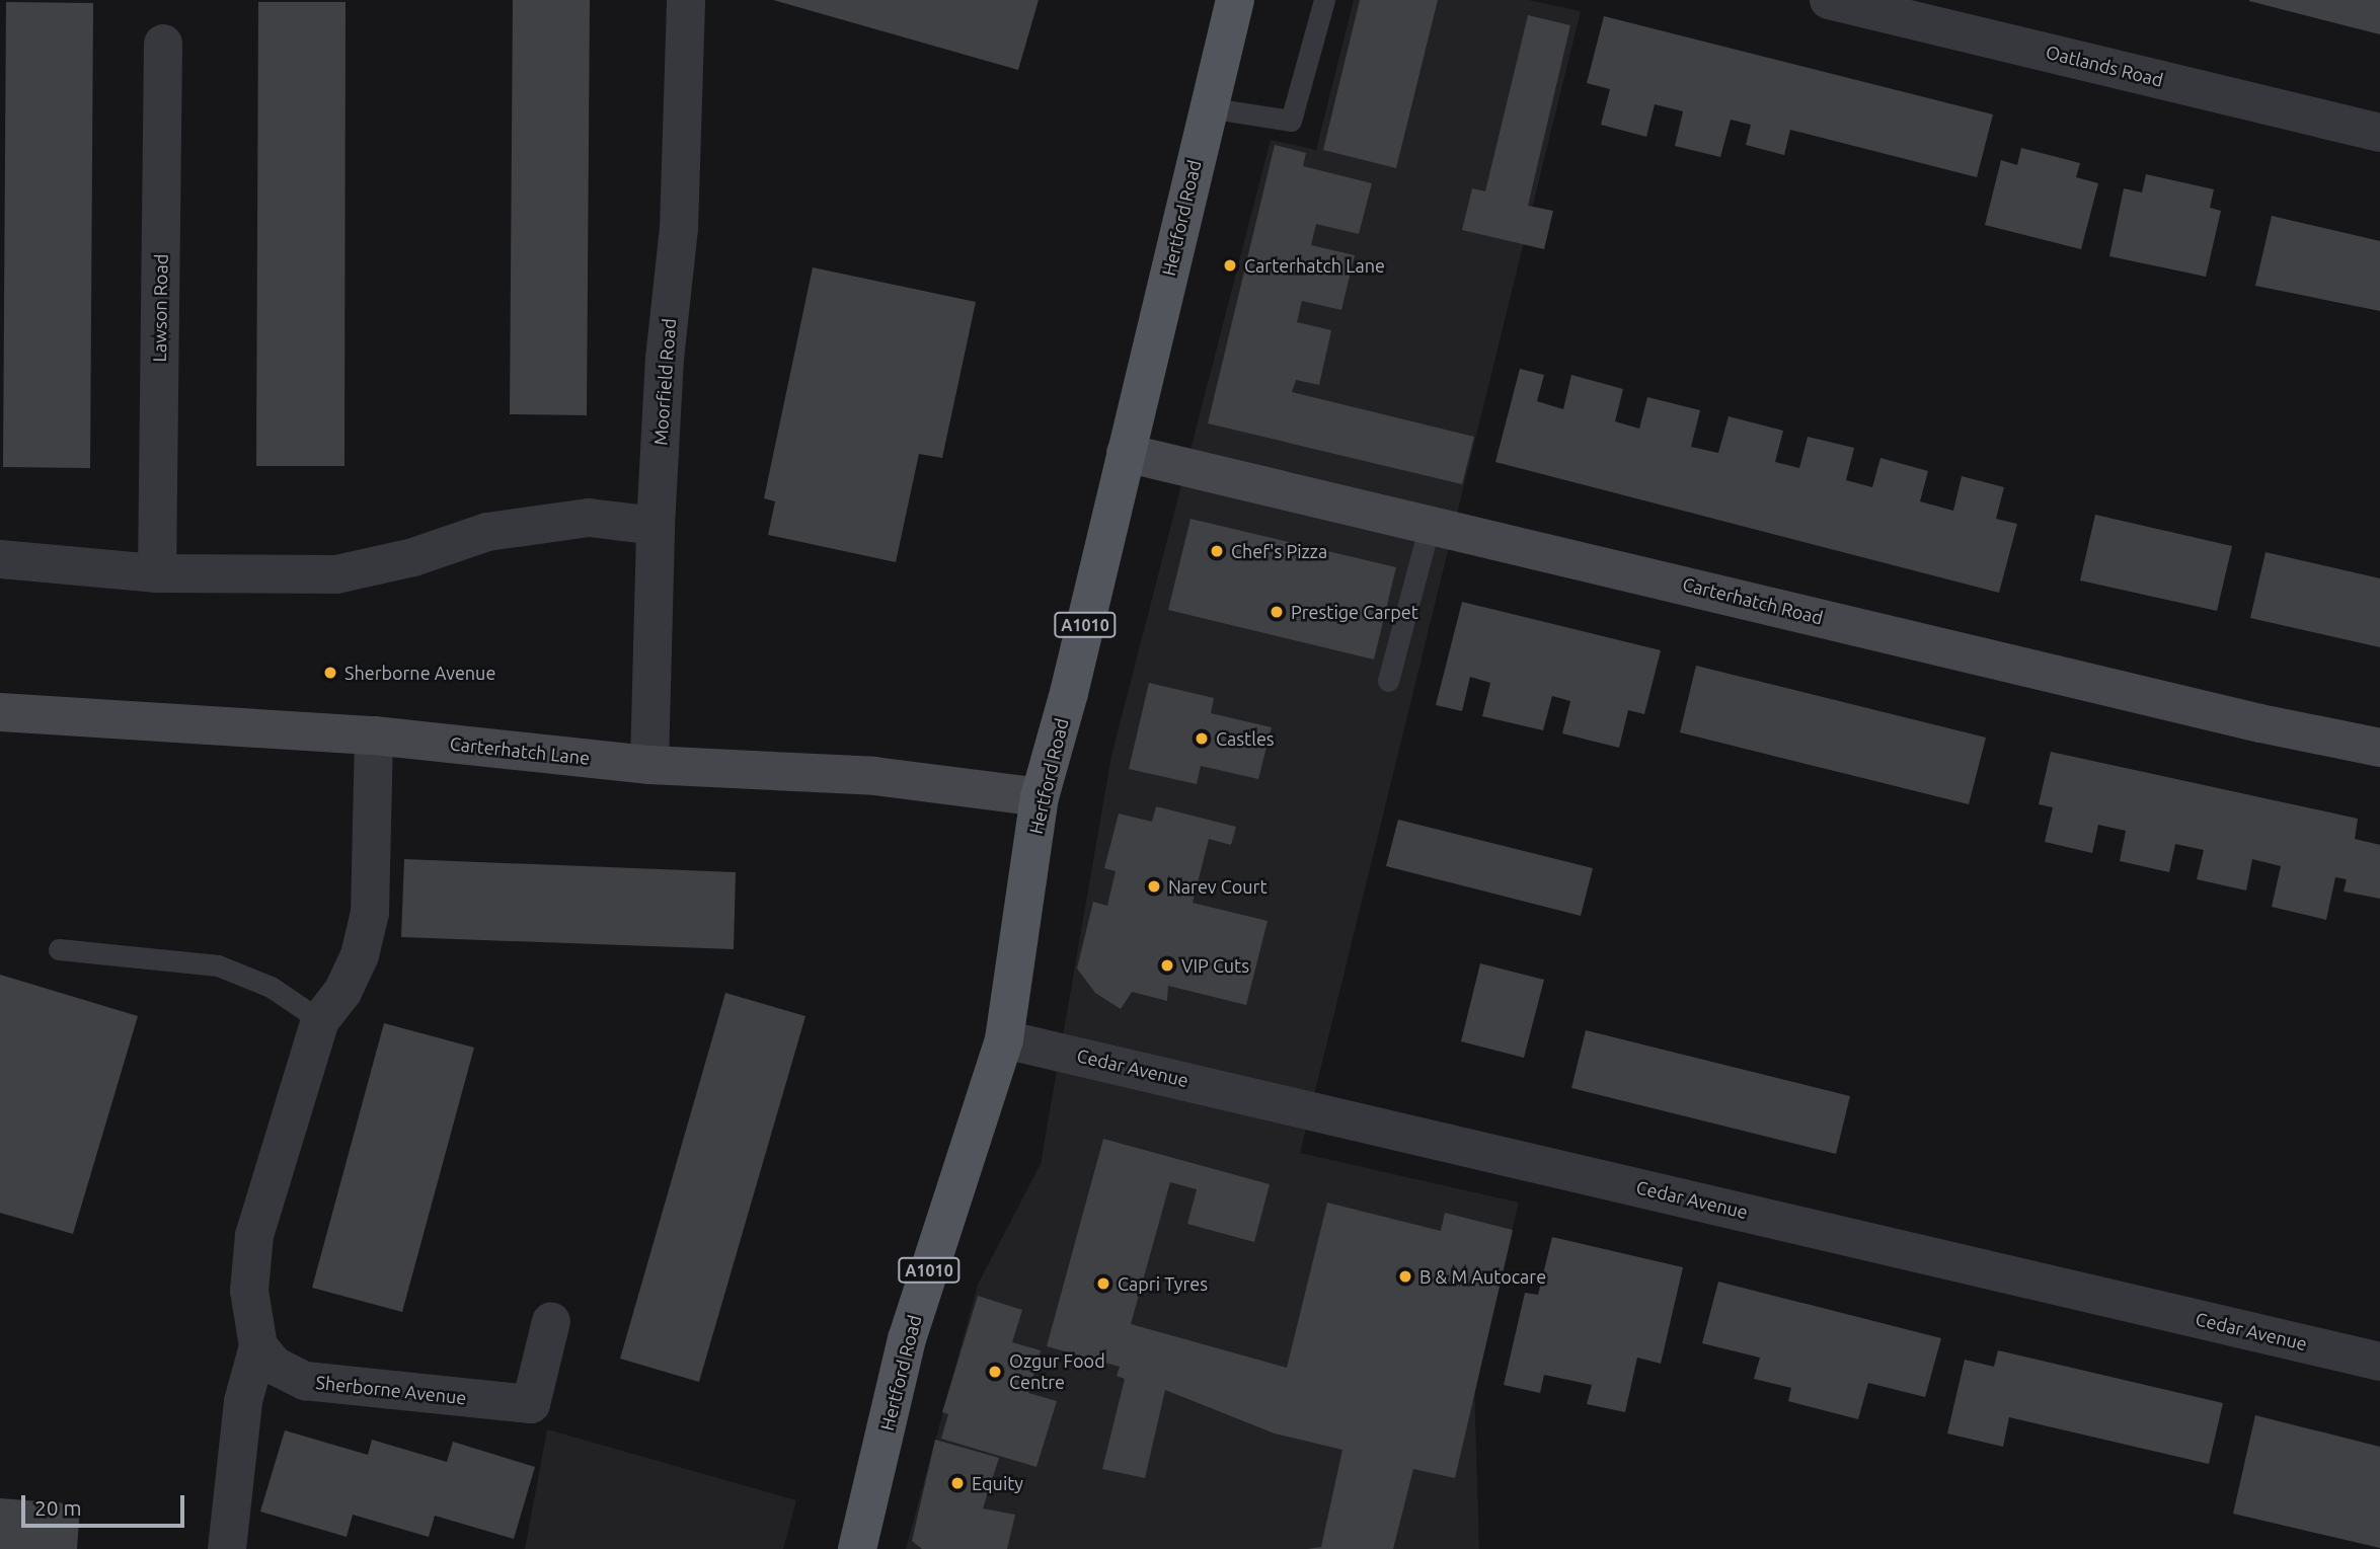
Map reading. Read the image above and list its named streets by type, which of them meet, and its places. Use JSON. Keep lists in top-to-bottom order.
{
  "streets": {
    "main road": ["Hertford Road", "A1010"],
    "street": [
      "Oatlands Road",
      "Lawson Road",
      "Moorfield Road",
      "Carterhatch Road",
      "Carterhatch Lane",
      "Cedar Avenue",
      "Sherborne Avenue"
    ]
  },
  "crossings": [
    ["Hertford Road", "Carterhatch Road"],
    ["Hertford Road", "Carterhatch Lane"],
    ["Hertford Road", "Cedar Avenue"],
    ["Moorfield Road", "Carterhatch Lane"]
  ],
  "places": [
    "Carterhatch Lane",
    "Chef's Pizza",
    "Prestige Carpet",
    "Sherborne Avenue",
    "Castles",
    "Narev Court",
    "VIP Cuts",
    "B & M Autocare",
    "Capri Tyres",
    "Ozgur Food Centre",
    "Equity"
  ],
  "scale_bar": "20 m"
}
